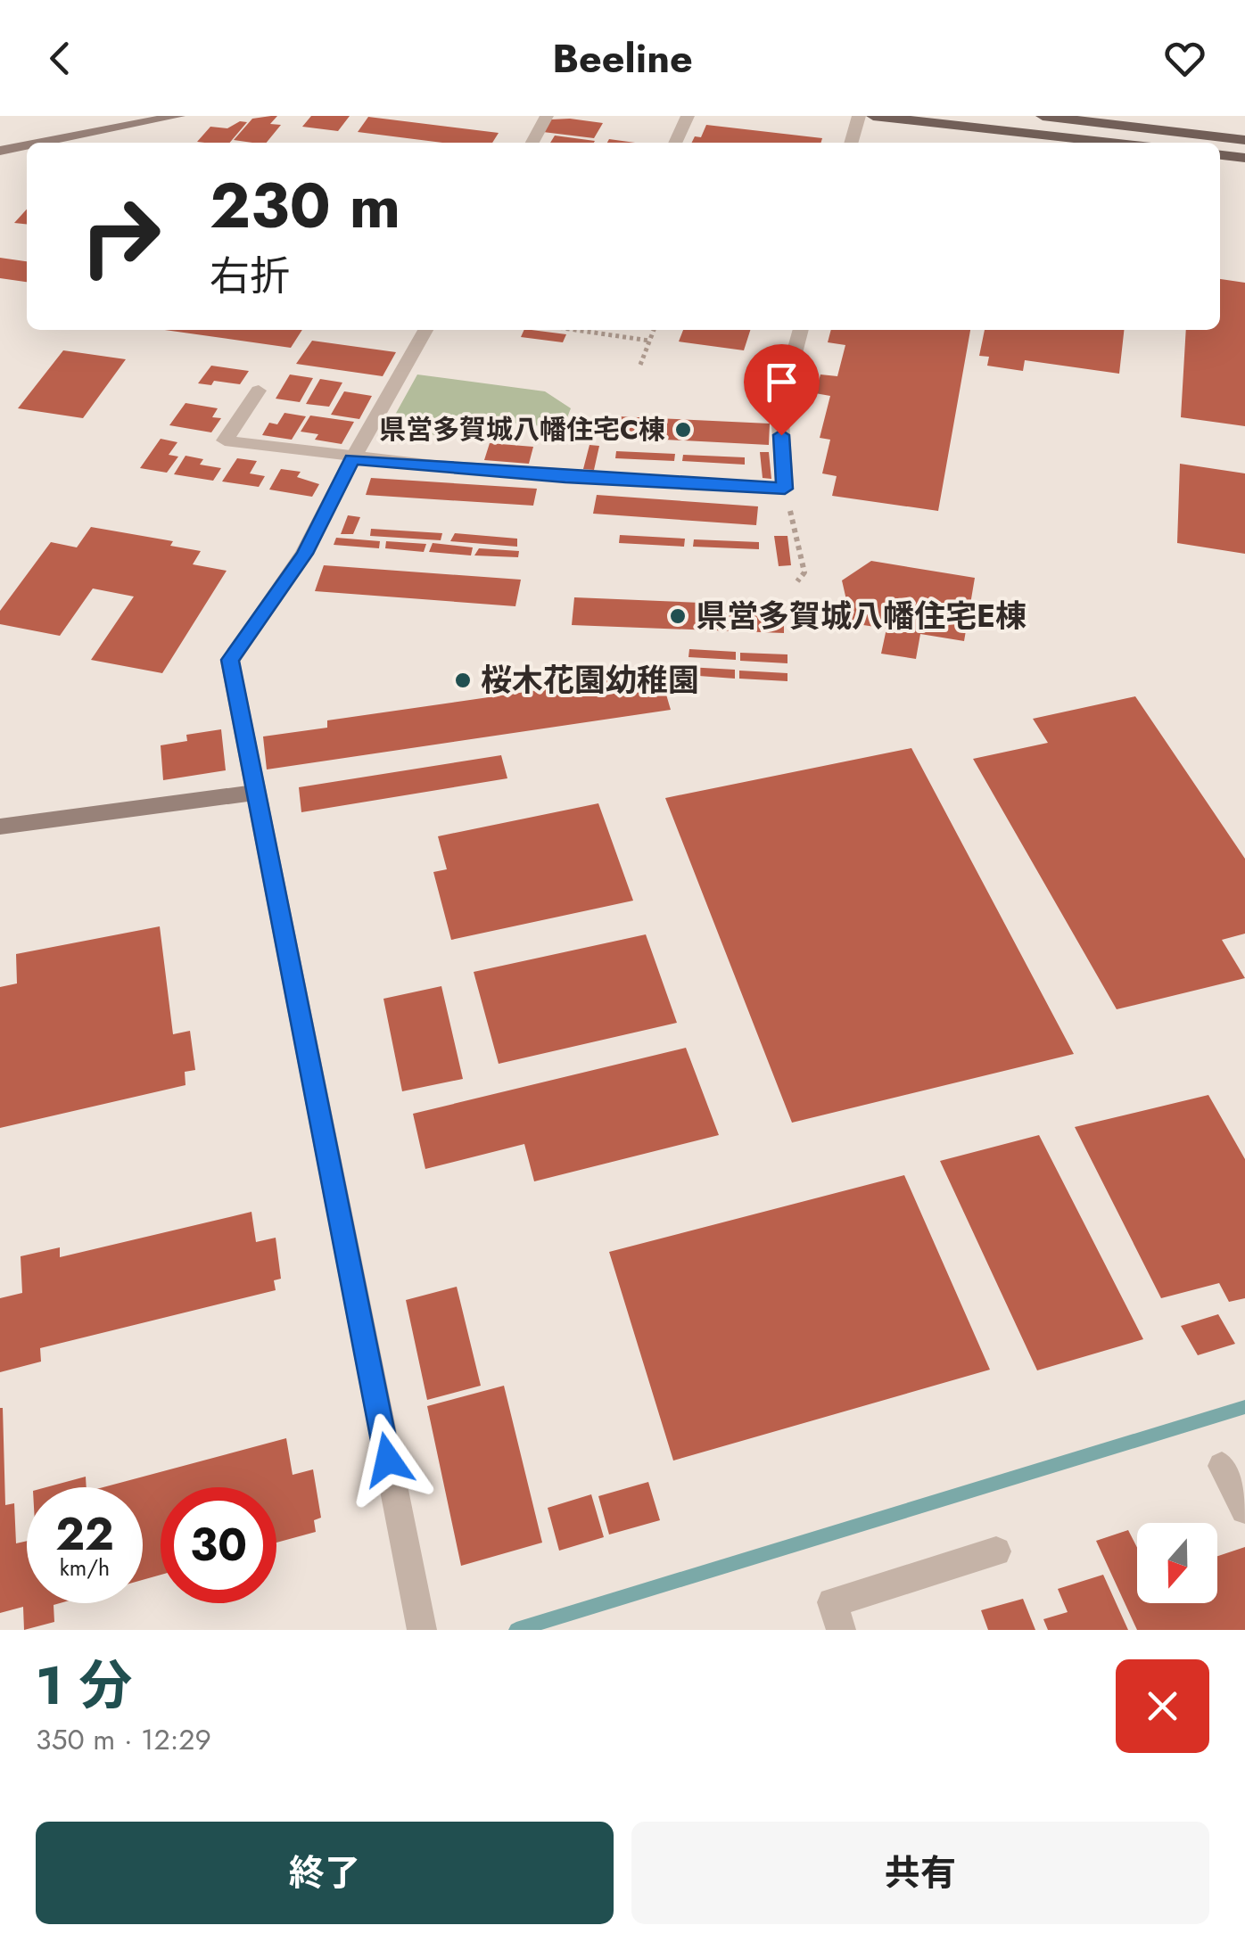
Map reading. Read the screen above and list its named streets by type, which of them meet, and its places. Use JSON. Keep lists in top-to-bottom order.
{
  "places": ["県営多賀城八幡住宅C棟", "県営多賀城八幡住宅E棟", "桜木花園幼稚園"],
  "north": "bottom",
  "page": {
    "header": "Beeline",
    "turn": ["230 m", "右折"],
    "speed": "22 km/h",
    "limit": "30",
    "heading": ["1 分", "350 m · 12:29"],
    "buttons": ["終了", "共有"]
  }
}
